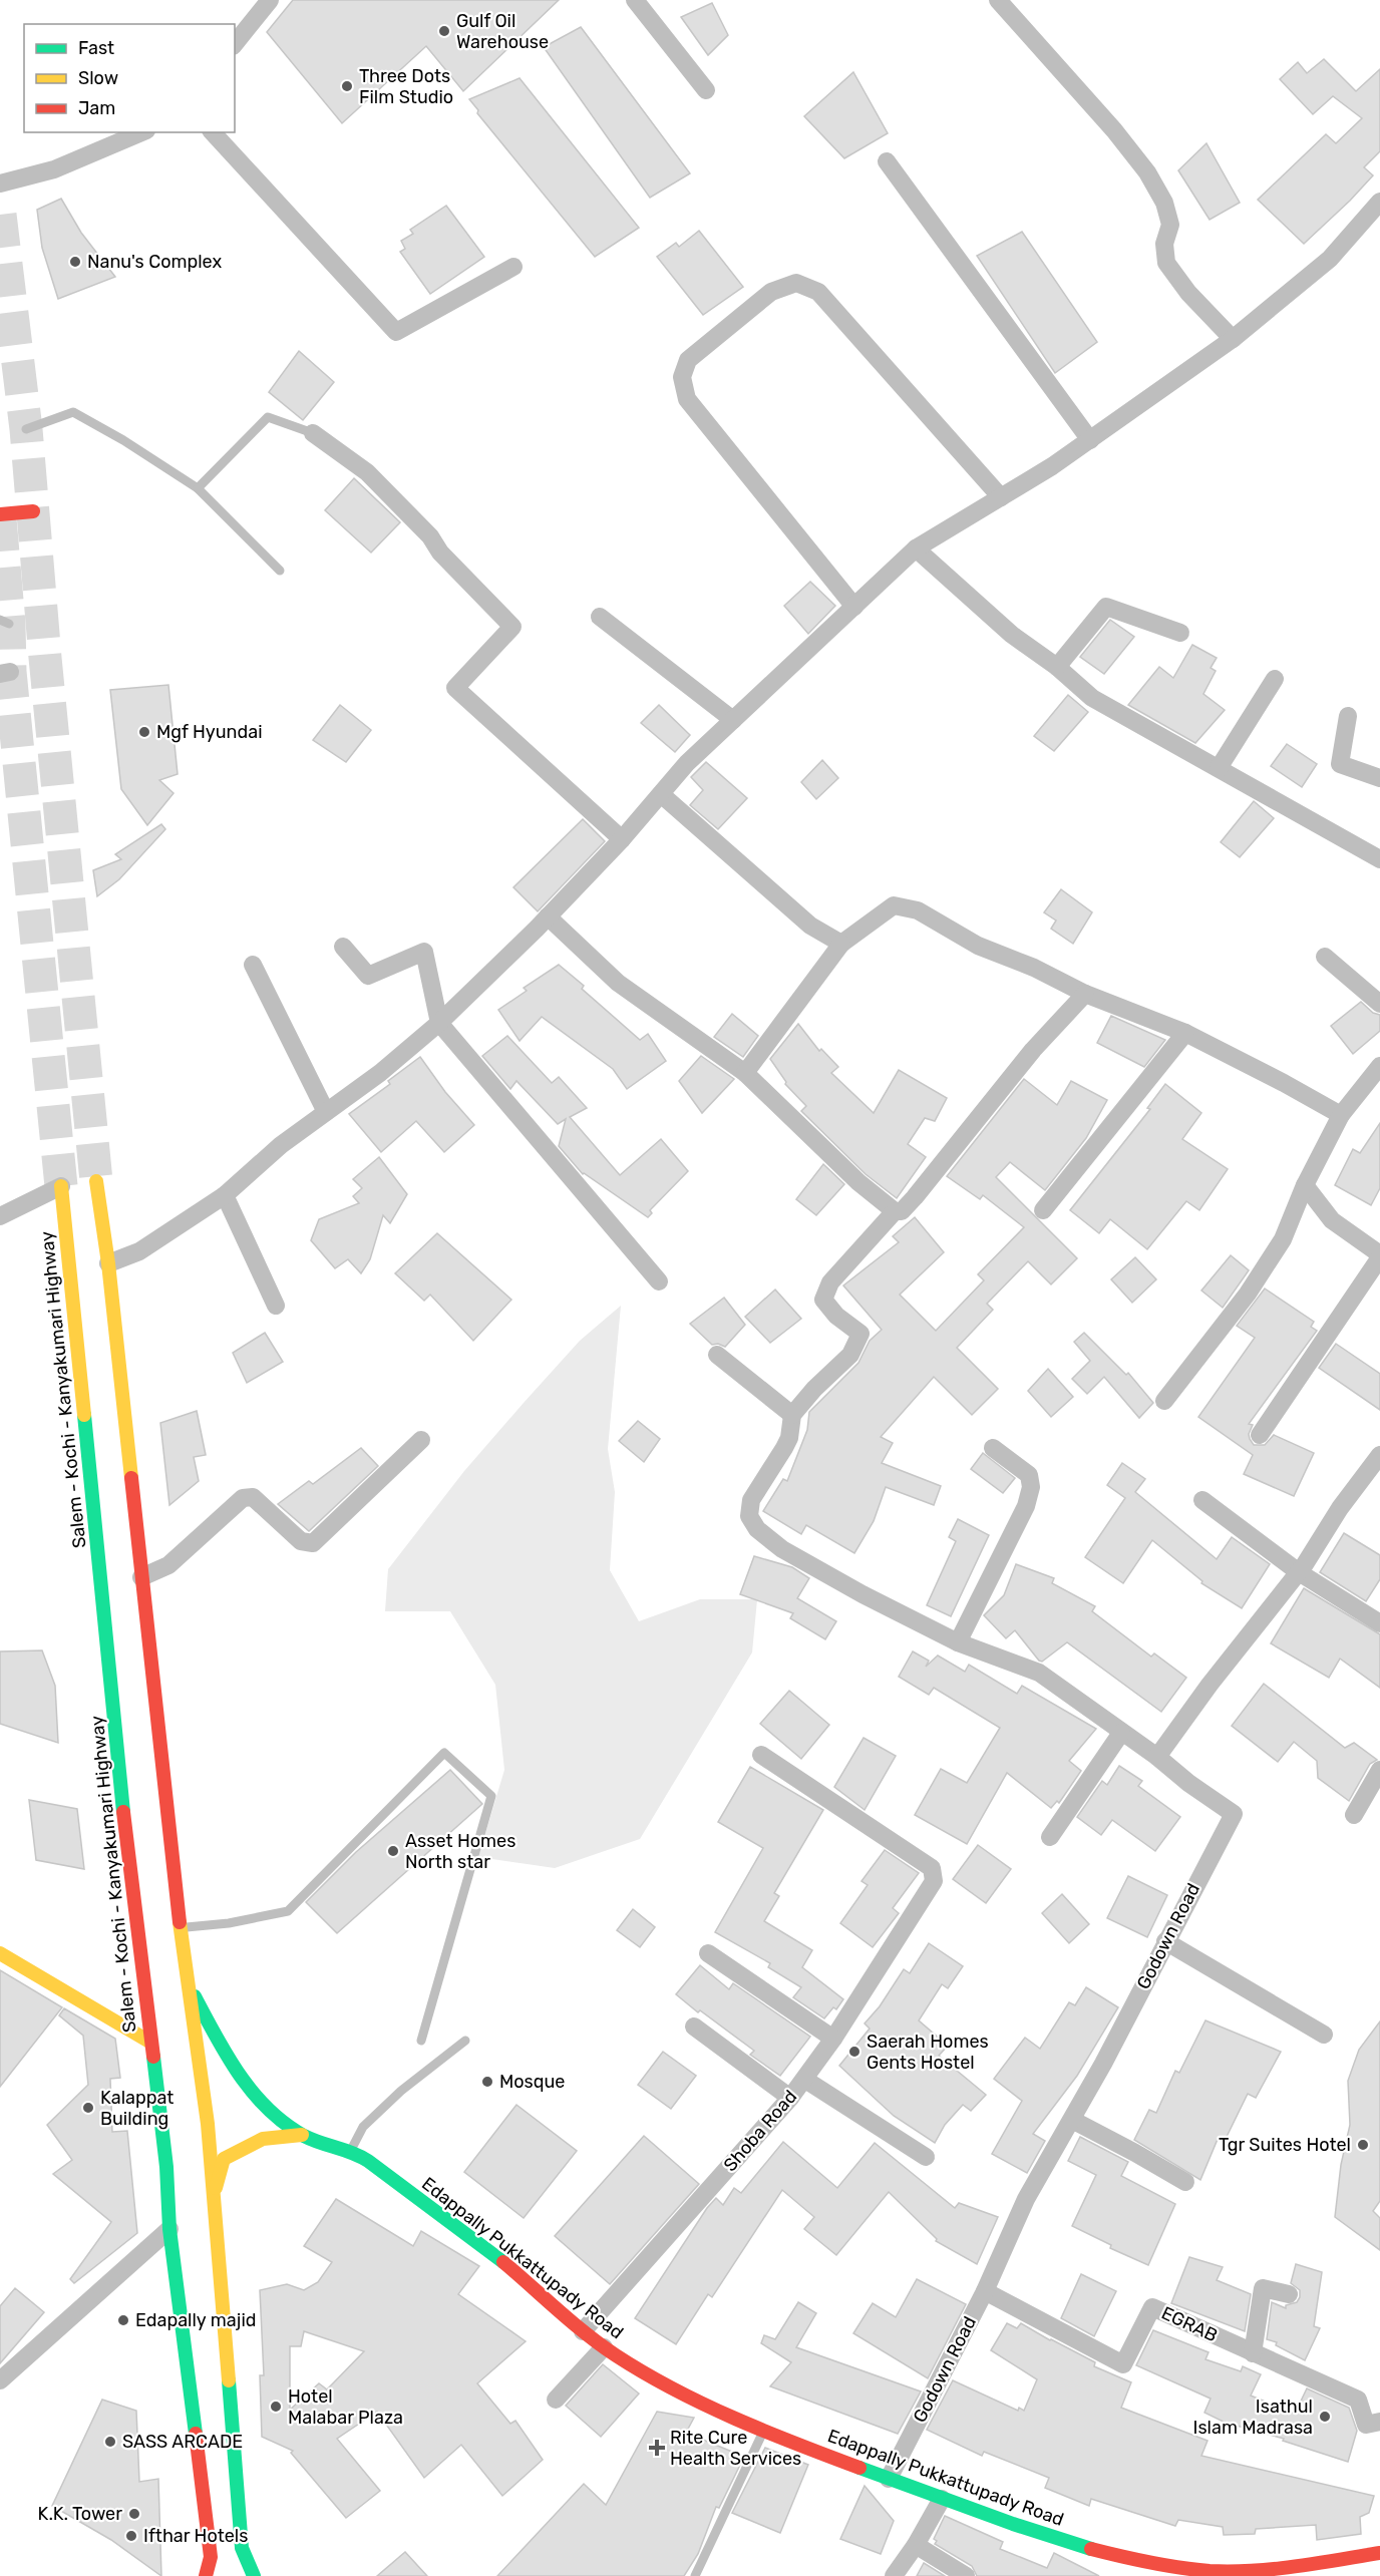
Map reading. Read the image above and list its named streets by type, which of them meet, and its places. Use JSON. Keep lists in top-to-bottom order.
{
  "streets": {
    "main road": ["Salem - Kochi - Kanyakumari Highway", "Edappally Pukkattupady Road"],
    "street": ["Godown Road", "Shoba Road", "EGRAB"]
  },
  "crossings": [
    ["Godown Road", "Edappally Pukkattupady Road"],
    ["Godown Road", "EGRAB"],
    ["Shoba Road", "Edappally Pukkattupady Road"]
  ],
  "places": {
    "other": [
      "Gulf Oil Warehouse",
      "Three Dots Film Studio",
      "Nanu's Complex",
      "Mgf Hyundai",
      "Asset Homes North star",
      "Saerah Homes Gents Hostel",
      "Mosque",
      "Kalappat Building",
      "Tgr Suites Hotel",
      "Edapally majid",
      "Hotel Malabar Plaza",
      "Isathul Islam Madrasa",
      "SASS ARCADE",
      "K.K. Tower",
      "Ifthar Hotels"
    ],
    "health": ["Rite Cure Health Services"]
  },
  "legend": ["Fast", "Slow", "Jam"]
}
